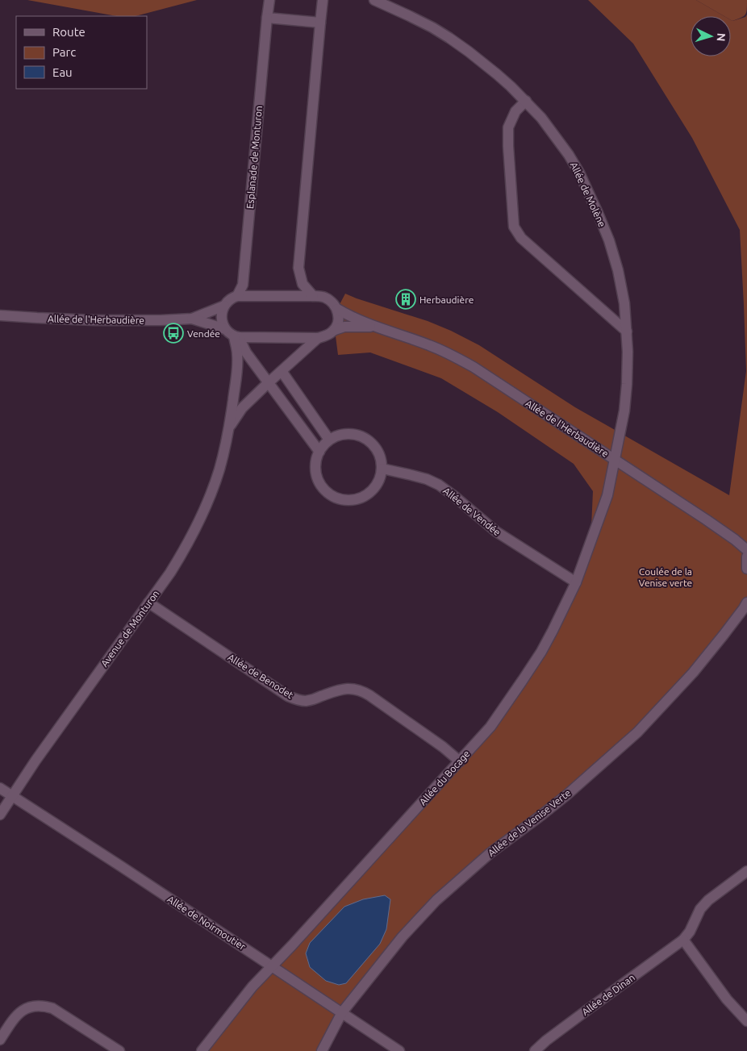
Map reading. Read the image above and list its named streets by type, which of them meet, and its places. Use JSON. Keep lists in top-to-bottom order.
{
  "streets": {
    "street": [
      "Esplanade de Monturon",
      "Allée de Molène",
      "Allée de l'Herbaudière",
      "Allée de Vendée",
      "Avenue de Monturon",
      "Allée de Benodet",
      "Allée du Bocage",
      "Allée de la Venise Verte",
      "Allée de Noirmoutier",
      "Allée de Dinan"
    ]
  },
  "crossings": [
    ["Esplanade de Monturon", "Allée de l'Herbaudière"],
    ["Allée de Molène", "Allée de l'Herbaudière"],
    ["Allée de Molène", "Allée du Bocage"],
    ["Allée de l'Herbaudière", "Avenue de Monturon"],
    ["Allée de l'Herbaudière", "Allée du Bocage"],
    ["Allée de Vendée", "Allée du Bocage"],
    ["Avenue de Monturon", "Allée de Benodet"],
    ["Avenue de Monturon", "Allée de Noirmoutier"],
    ["Allée de Benodet", "Allée du Bocage"],
    ["Allée du Bocage", "Allée de Noirmoutier"],
    ["Allée de la Venise Verte", "Allée de Noirmoutier"]
  ],
  "parks": ["Coulée de la Venise verte"],
  "places": {
    "building": ["Herbaudière"],
    "bus stop": ["Vendée"]
  },
  "legend": ["Route", "Parc", "Eau"],
  "north": "right"
}
